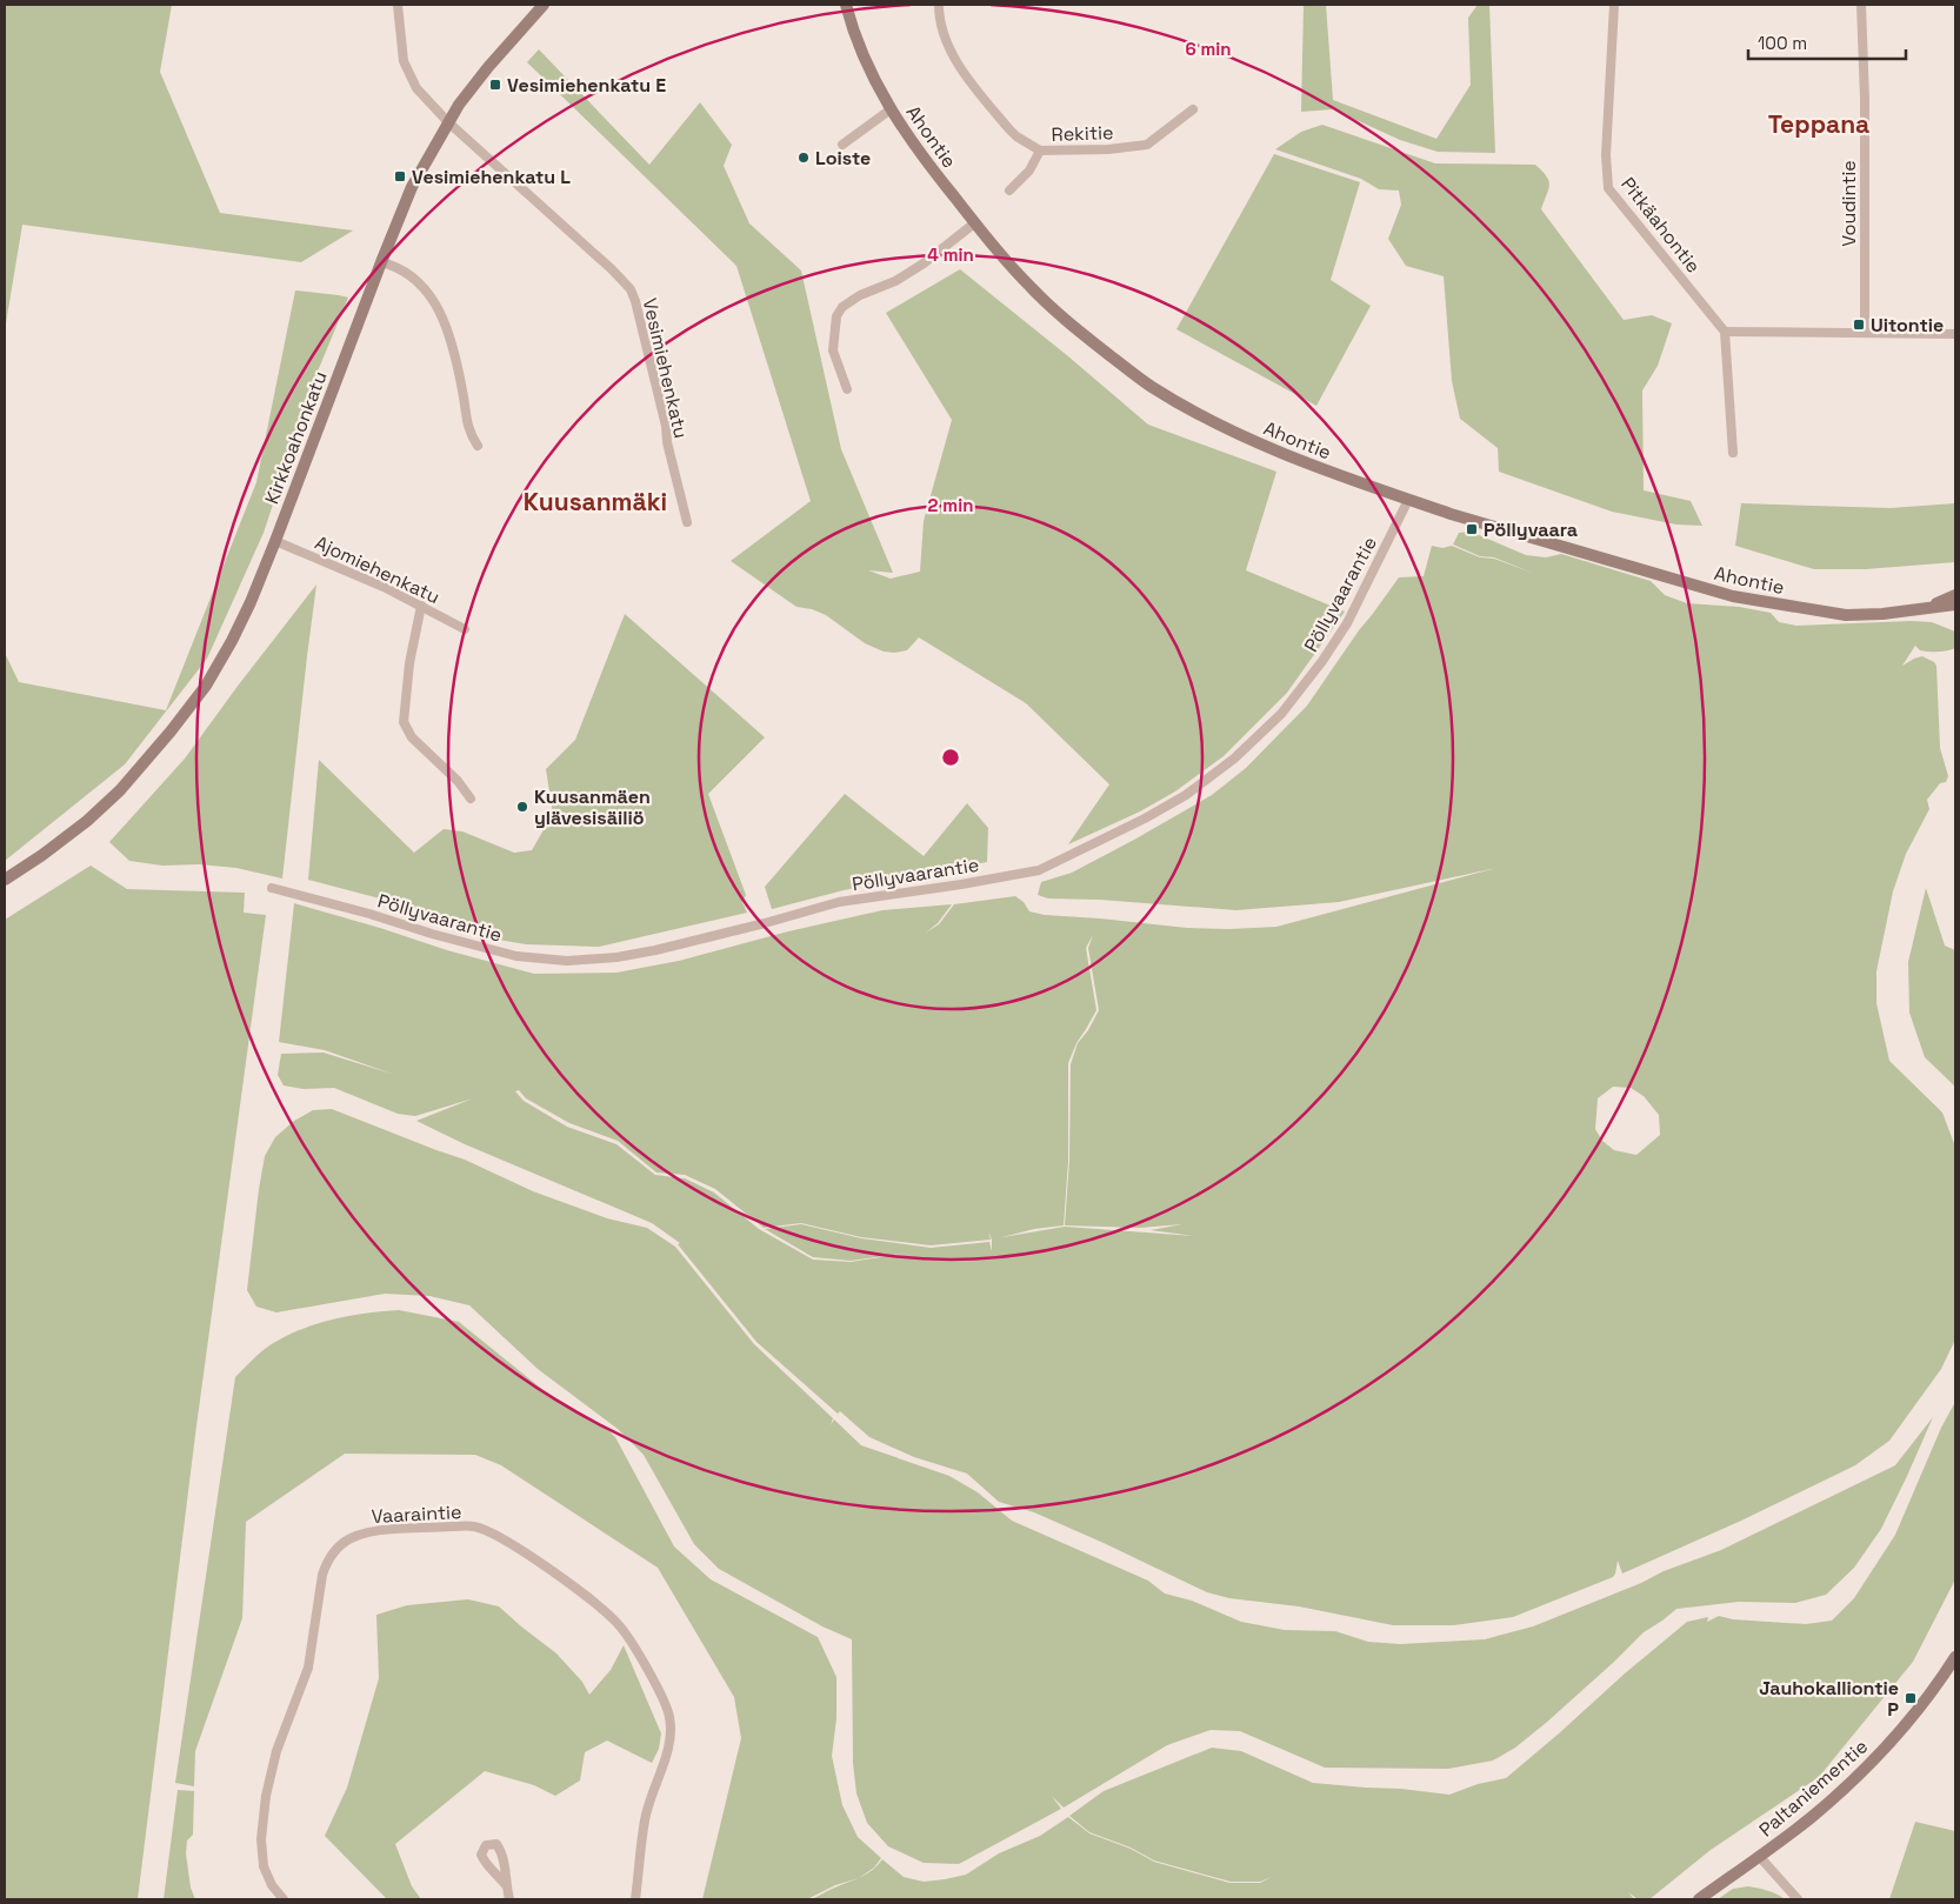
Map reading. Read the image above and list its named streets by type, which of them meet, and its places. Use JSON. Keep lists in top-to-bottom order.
{
  "streets": {
    "street": [
      "Rekitie",
      "Ahontie",
      "Voudintie",
      "Pitkäahontie",
      "Vesimiehenkatu",
      "Kirkkoahonkatu",
      "Ajomiehenkatu",
      "Pöllyvaarantie",
      "Vaaraintie",
      "Paltaniementie"
    ]
  },
  "crossings": [
    ["Ahontie", "Pöllyvaarantie"],
    ["Vesimiehenkatu", "Kirkkoahonkatu"],
    ["Kirkkoahonkatu", "Ajomiehenkatu"]
  ],
  "districts": ["Teppana", "Kuusanmäki"],
  "places": {
    "transit": [
      "Vesimiehenkatu E",
      "Vesimiehenkatu L",
      "Uitontie",
      "Pöllyvaara",
      "Jauhokalliontie P"
    ],
    "other": ["Loiste", "Kuusanmäen ylävesisäiliö"]
  },
  "scale_bar": "100 m",
  "rings": ["6 min", "4 min", "2 min"]
}
